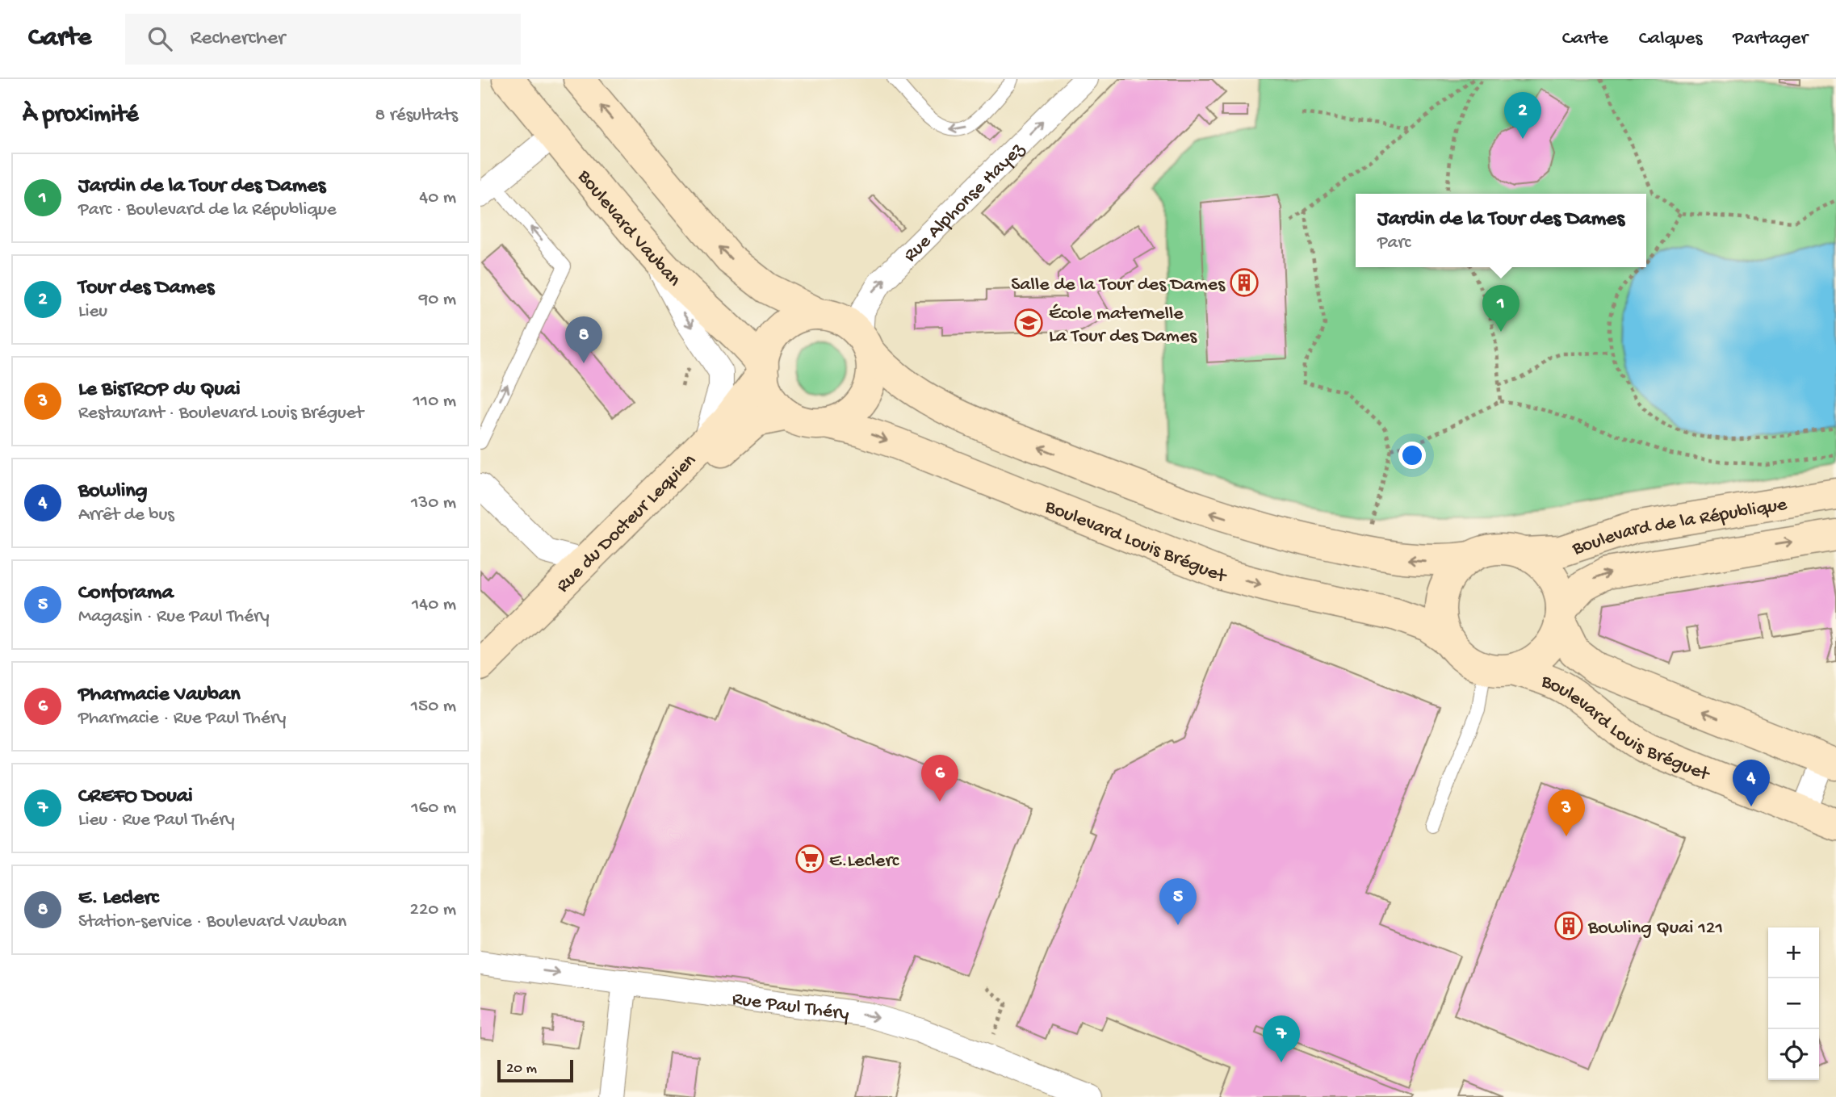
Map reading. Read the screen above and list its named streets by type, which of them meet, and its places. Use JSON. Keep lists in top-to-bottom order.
{
  "streets": {
    "main road": [
      "Boulevard Vauban",
      "Rue du Docteur Lequien",
      "Boulevard de la République",
      "Boulevard Louis Bréguet"
    ],
    "street": ["Rue Alphonse Hayez", "Rue Paul Théry"]
  },
  "crossings": [
    ["Rue Alphonse Hayez", "Boulevard Vauban"],
    ["Rue Alphonse Hayez", "Rue du Docteur Lequien"],
    ["Rue Alphonse Hayez", "Boulevard Louis Bréguet"],
    ["Boulevard Vauban", "Rue du Docteur Lequien"],
    ["Boulevard Vauban", "Boulevard Louis Bréguet"],
    ["Rue du Docteur Lequien", "Boulevard Louis Bréguet"],
    ["Boulevard de la République", "Boulevard Louis Bréguet"]
  ],
  "one_way": ["Rue Alphonse Hayez", "Rue Paul Théry"],
  "places": {
    "building": ["Salle de la Tour des Dames", "Bowling Quai 121"],
    "school or university": ["École maternelle La Tour des Dames"],
    "supermarket": ["E.Leclerc"]
  },
  "scale_bar": "20 m",
  "page": {
    "header": "Carte",
    "search": "Rechercher",
    "nav": ["Carte", "Calques", "Partager"],
    "heading": ["À proximité", "8 résultats"],
    "pins": [
      "2",
      "1",
      "8",
      "6",
      "4",
      "3",
      "5",
      "7"
    ],
    "list": [
      {
        "mark": "1",
        "name": "Jardin de la Tour des Dames",
        "note": "Parc · Boulevard de la République",
        "value": "40 m"
      },
      {
        "mark": "2",
        "name": "Tour des Dames",
        "note": "Lieu",
        "value": "90 m"
      },
      {
        "mark": "3",
        "name": "Le BisTROP du Quai",
        "note": "Restaurant · Boulevard Louis Bréguet",
        "value": "110 m"
      },
      {
        "mark": "4",
        "name": "Bowling",
        "note": "Arrêt de bus",
        "value": "130 m"
      },
      {
        "mark": "5",
        "name": "Conforama",
        "note": "Magasin · Rue Paul Théry",
        "value": "140 m"
      },
      {
        "mark": "6",
        "name": "Pharmacie Vauban",
        "note": "Pharmacie · Rue Paul Théry",
        "value": "150 m"
      },
      {
        "mark": "7",
        "name": "CREFO Douai",
        "note": "Lieu · Rue Paul Théry",
        "value": "160 m"
      },
      {
        "mark": "8",
        "name": "E. Leclerc",
        "note": "Station-service · Boulevard Vauban",
        "value": "220 m"
      }
    ],
    "popup": ["Jardin de la Tour des Dames", "Parc"],
    "map_buttons": ["+", "−"],
    "scale": "20 m"
  }
}
